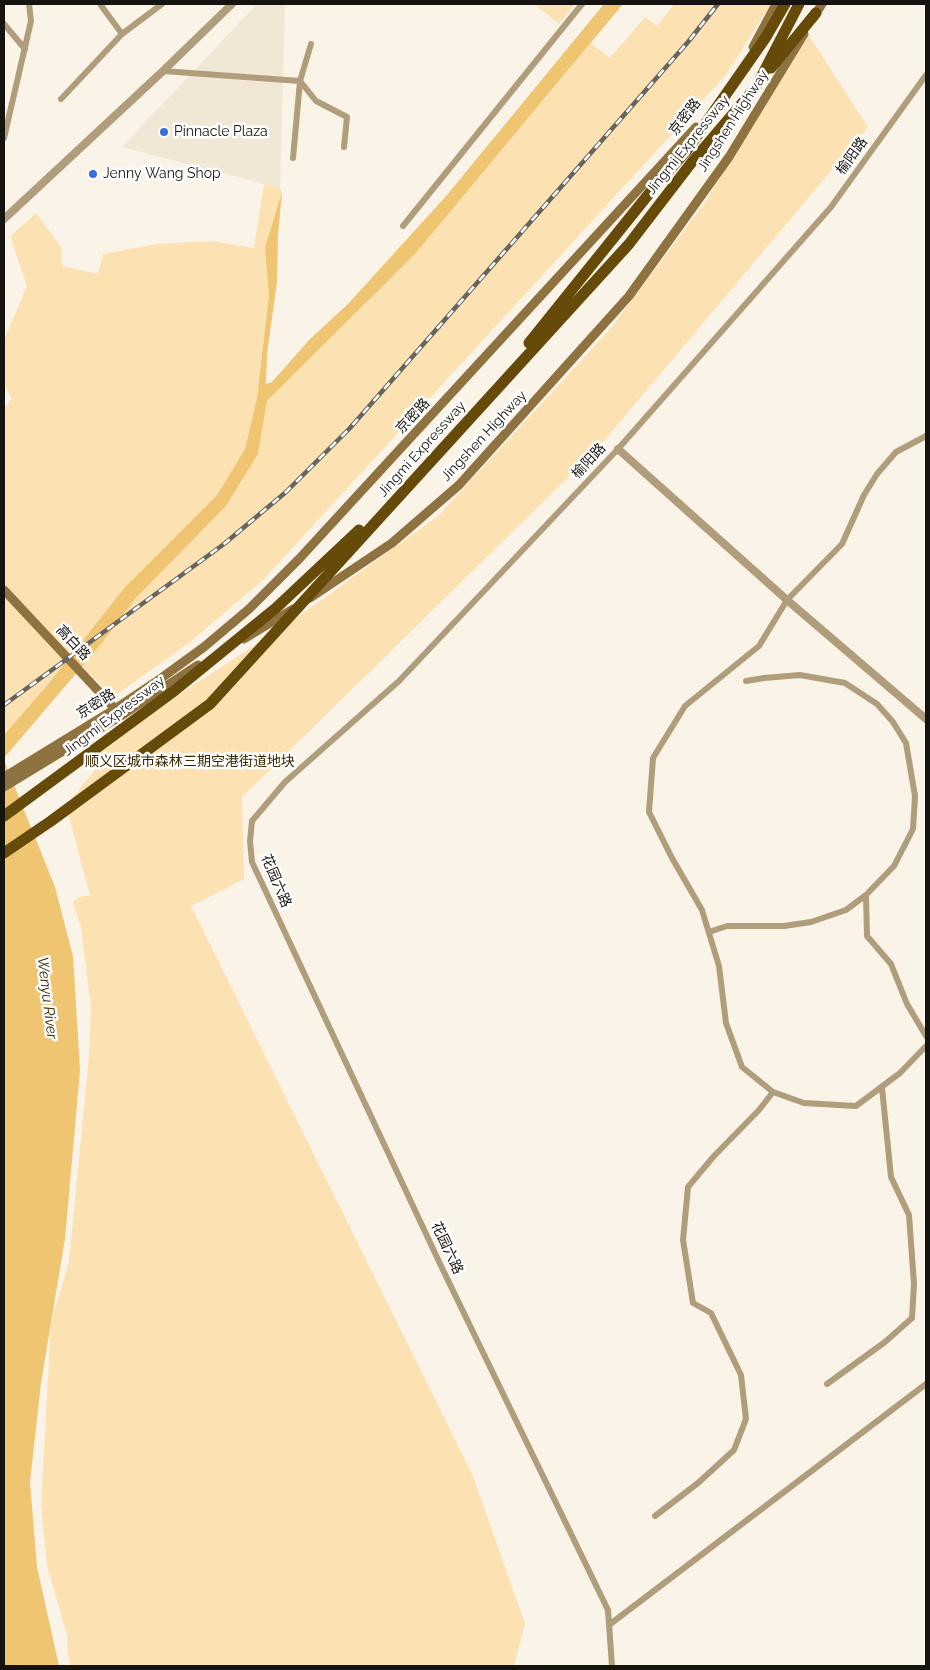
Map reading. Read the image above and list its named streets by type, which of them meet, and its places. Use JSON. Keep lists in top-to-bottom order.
{
  "streets": {
    "highway": ["Jingmi Expressway"],
    "main road": ["京密路", "Jingshen Highway", "高白路"],
    "street": ["榆阳路", "花园六路"]
  },
  "crossings": [
    ["京密路", "Jingshen Highway"],
    ["京密路", "高白路"],
    ["Jingshen Highway", "高白路"],
    ["榆阳路", "花园六路"]
  ],
  "water": ["Wenyu River"],
  "parks": ["顺义区城市森林三期空港街道地块"],
  "places": ["Pinnacle Plaza", "Jenny Wang Shop"]
}
